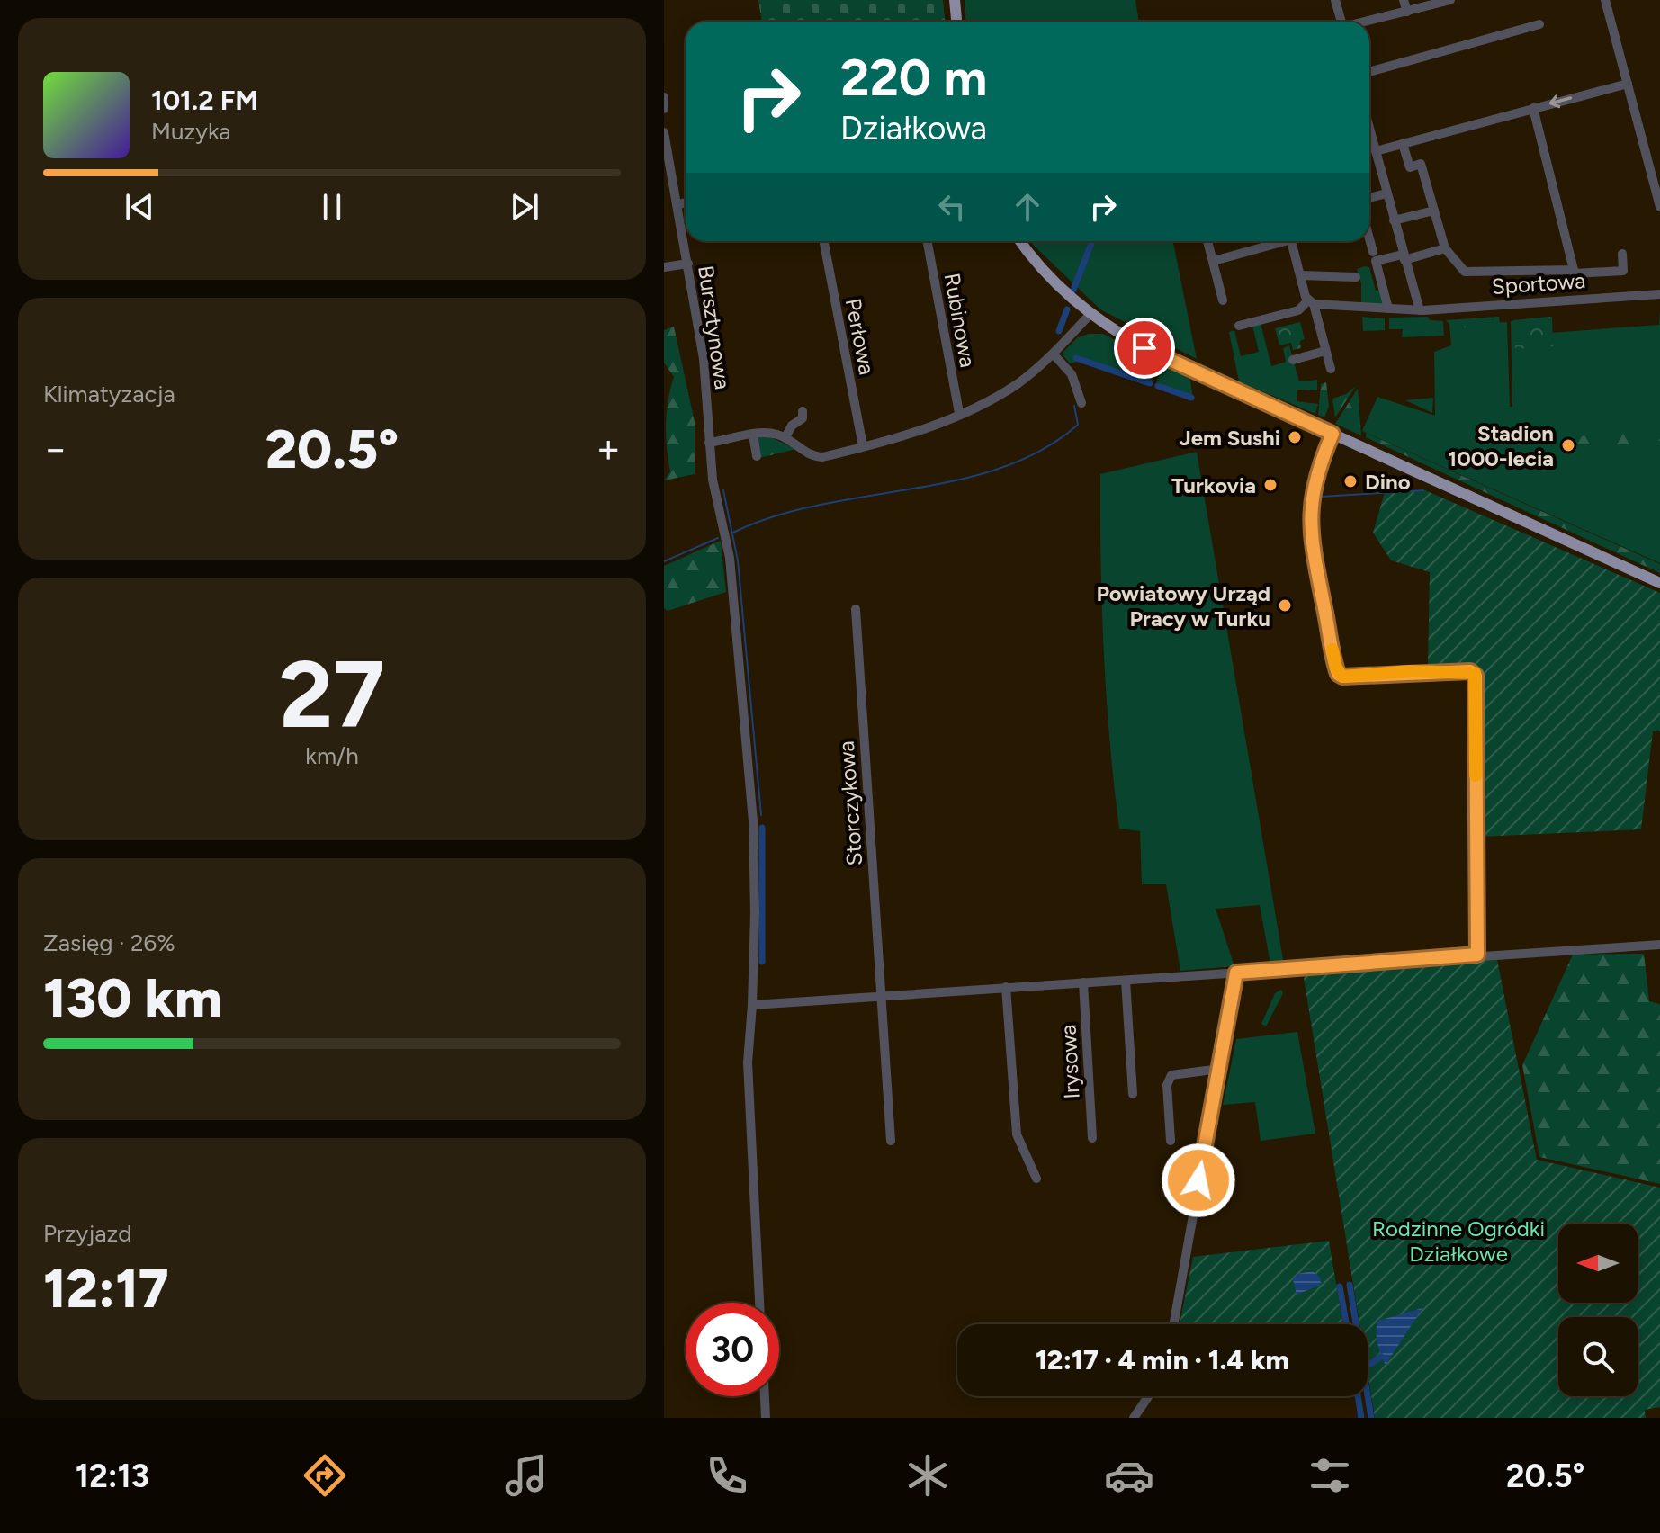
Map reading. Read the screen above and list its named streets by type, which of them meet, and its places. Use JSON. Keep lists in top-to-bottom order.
{
  "streets": {
    "street": [
      "Sportowa",
      "Rubinowa",
      "Bursztynowa",
      "Perłowa",
      "Storczykowa",
      "Irysowa"
    ]
  },
  "parks": ["Rodzinne Ogródki Działkowe"],
  "places": [
    "Jem Sushi",
    "Stadion 1000-lecia",
    "Dino",
    "Turkovia",
    "Powiatowy Urząd Pracy w Turku"
  ],
  "north": "left",
  "page": {
    "turn": ["220 m", "Działkowa"],
    "song": ["101.2 FM", "Muzyka"],
    "tile": [
      "Klimatyzacja",
      ["27", "km/h"],
      ["Zasięg · 26%", "130 km"],
      ["Przyjazd", "12:17"]
    ],
    "heat": ["−", "20.5°", "+"],
    "limit": "30",
    "trip": "12:17 · 4 min · 1.4 km",
    "tabs": ["12:13", "20.5°"]
  }
}
